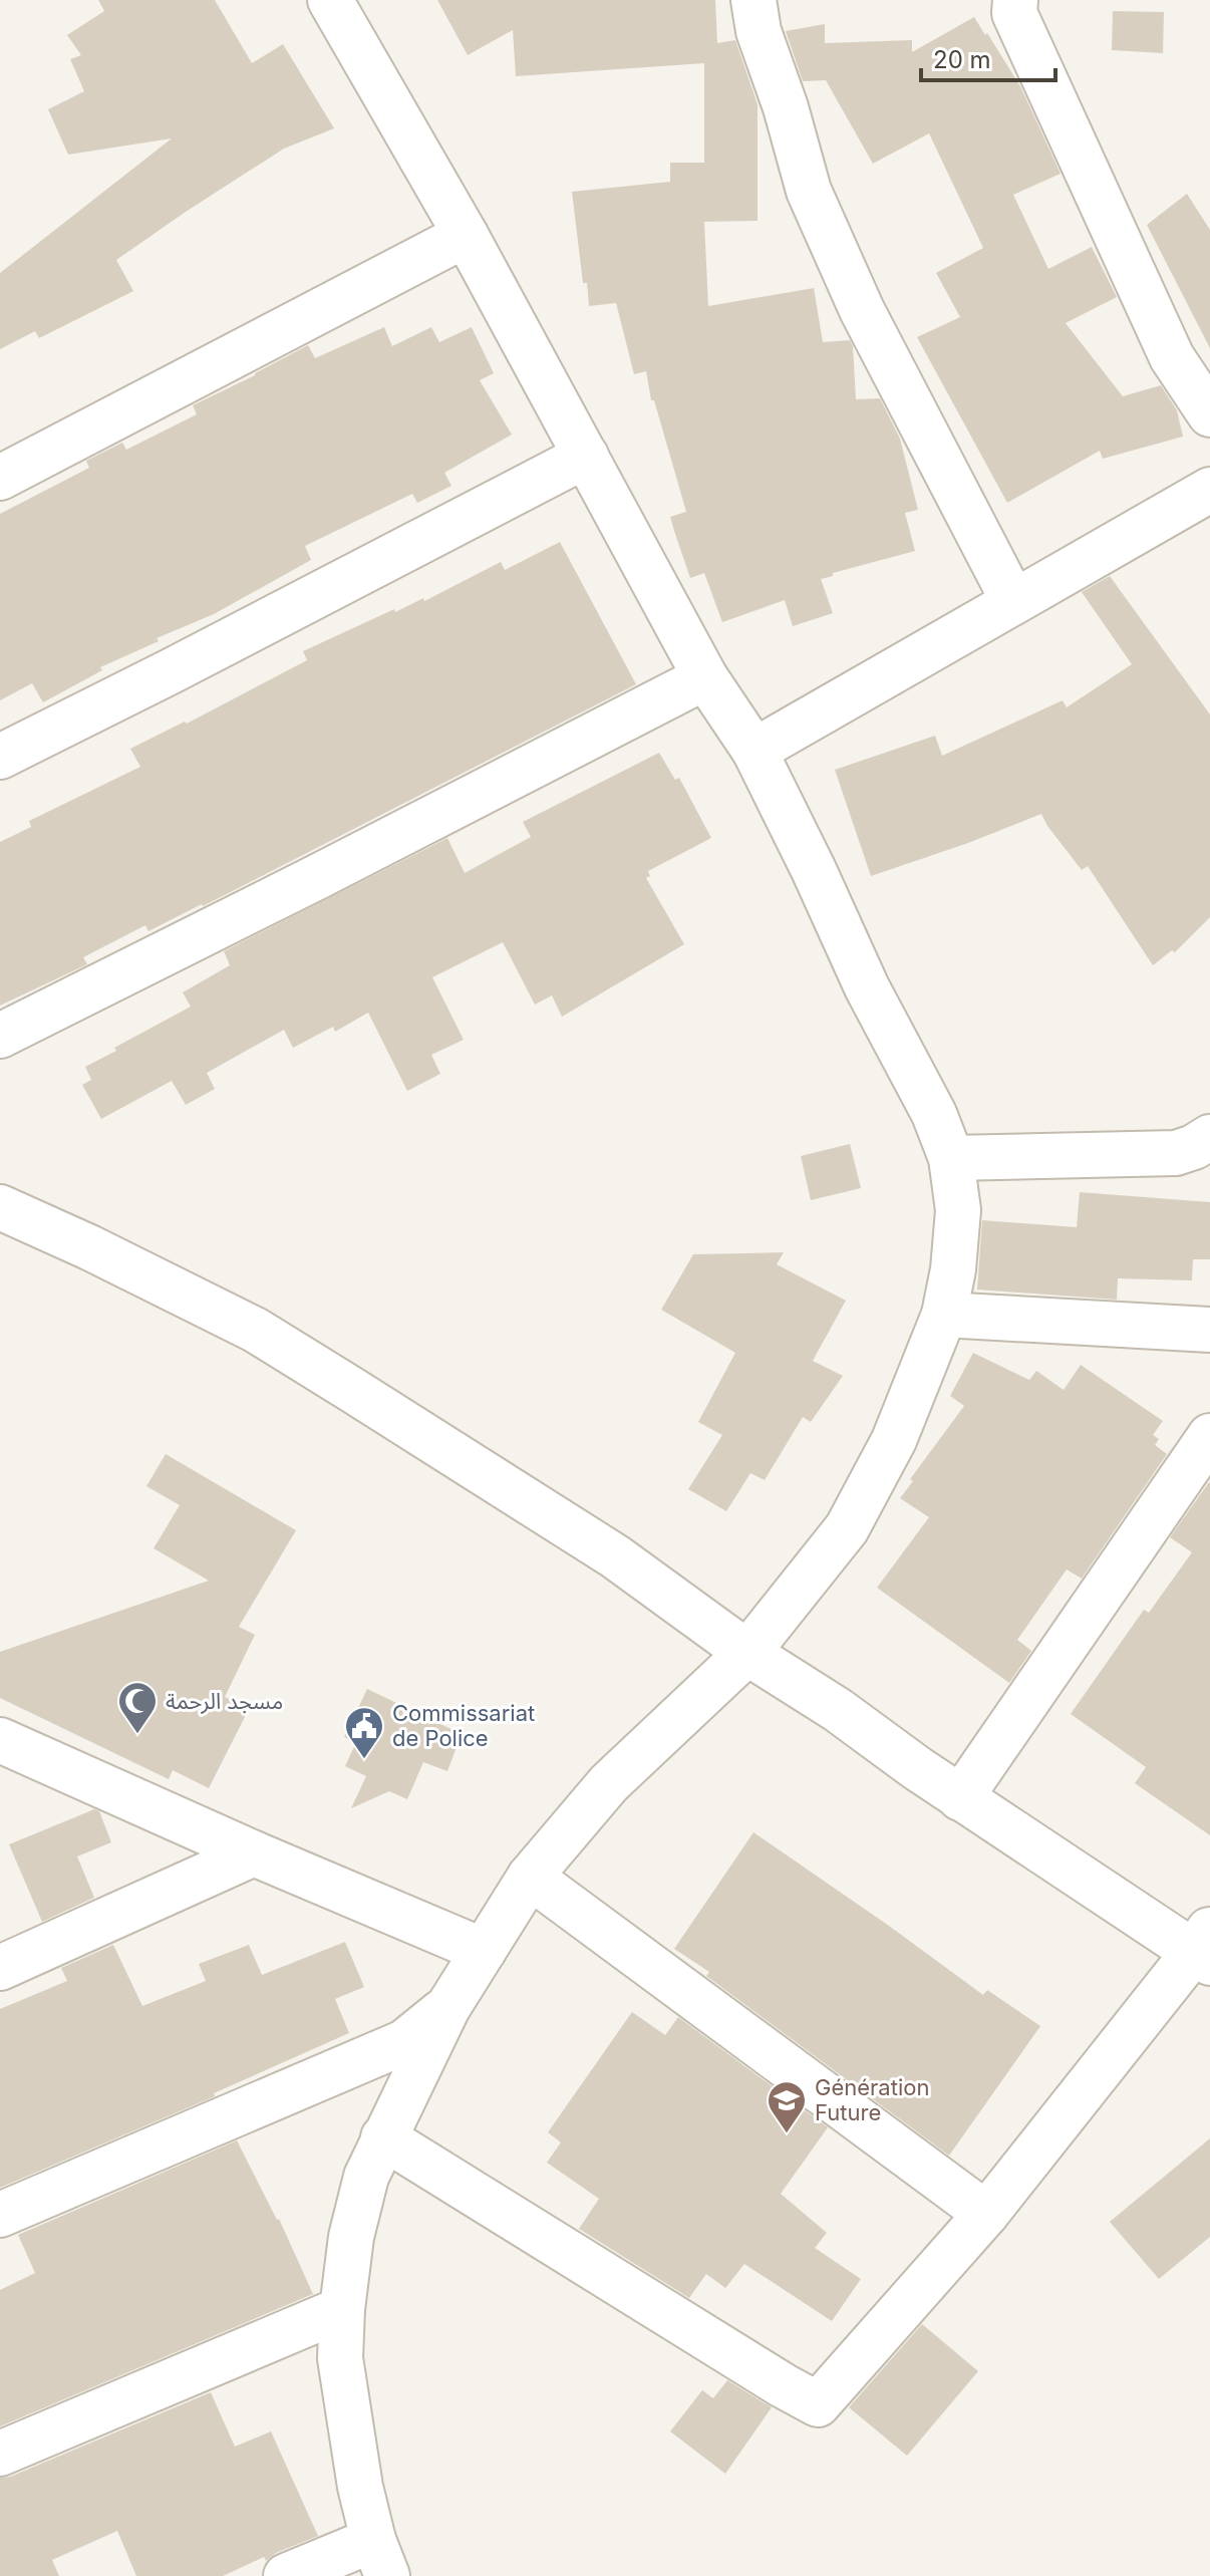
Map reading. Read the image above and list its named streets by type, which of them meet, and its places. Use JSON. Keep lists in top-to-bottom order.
{
  "places": {
    "mosque": ["مسجد الرحمة"],
    "public building": ["Commissariat de Police"],
    "school or university": ["Génération Future"]
  },
  "scale_bar": "20 m"
}
